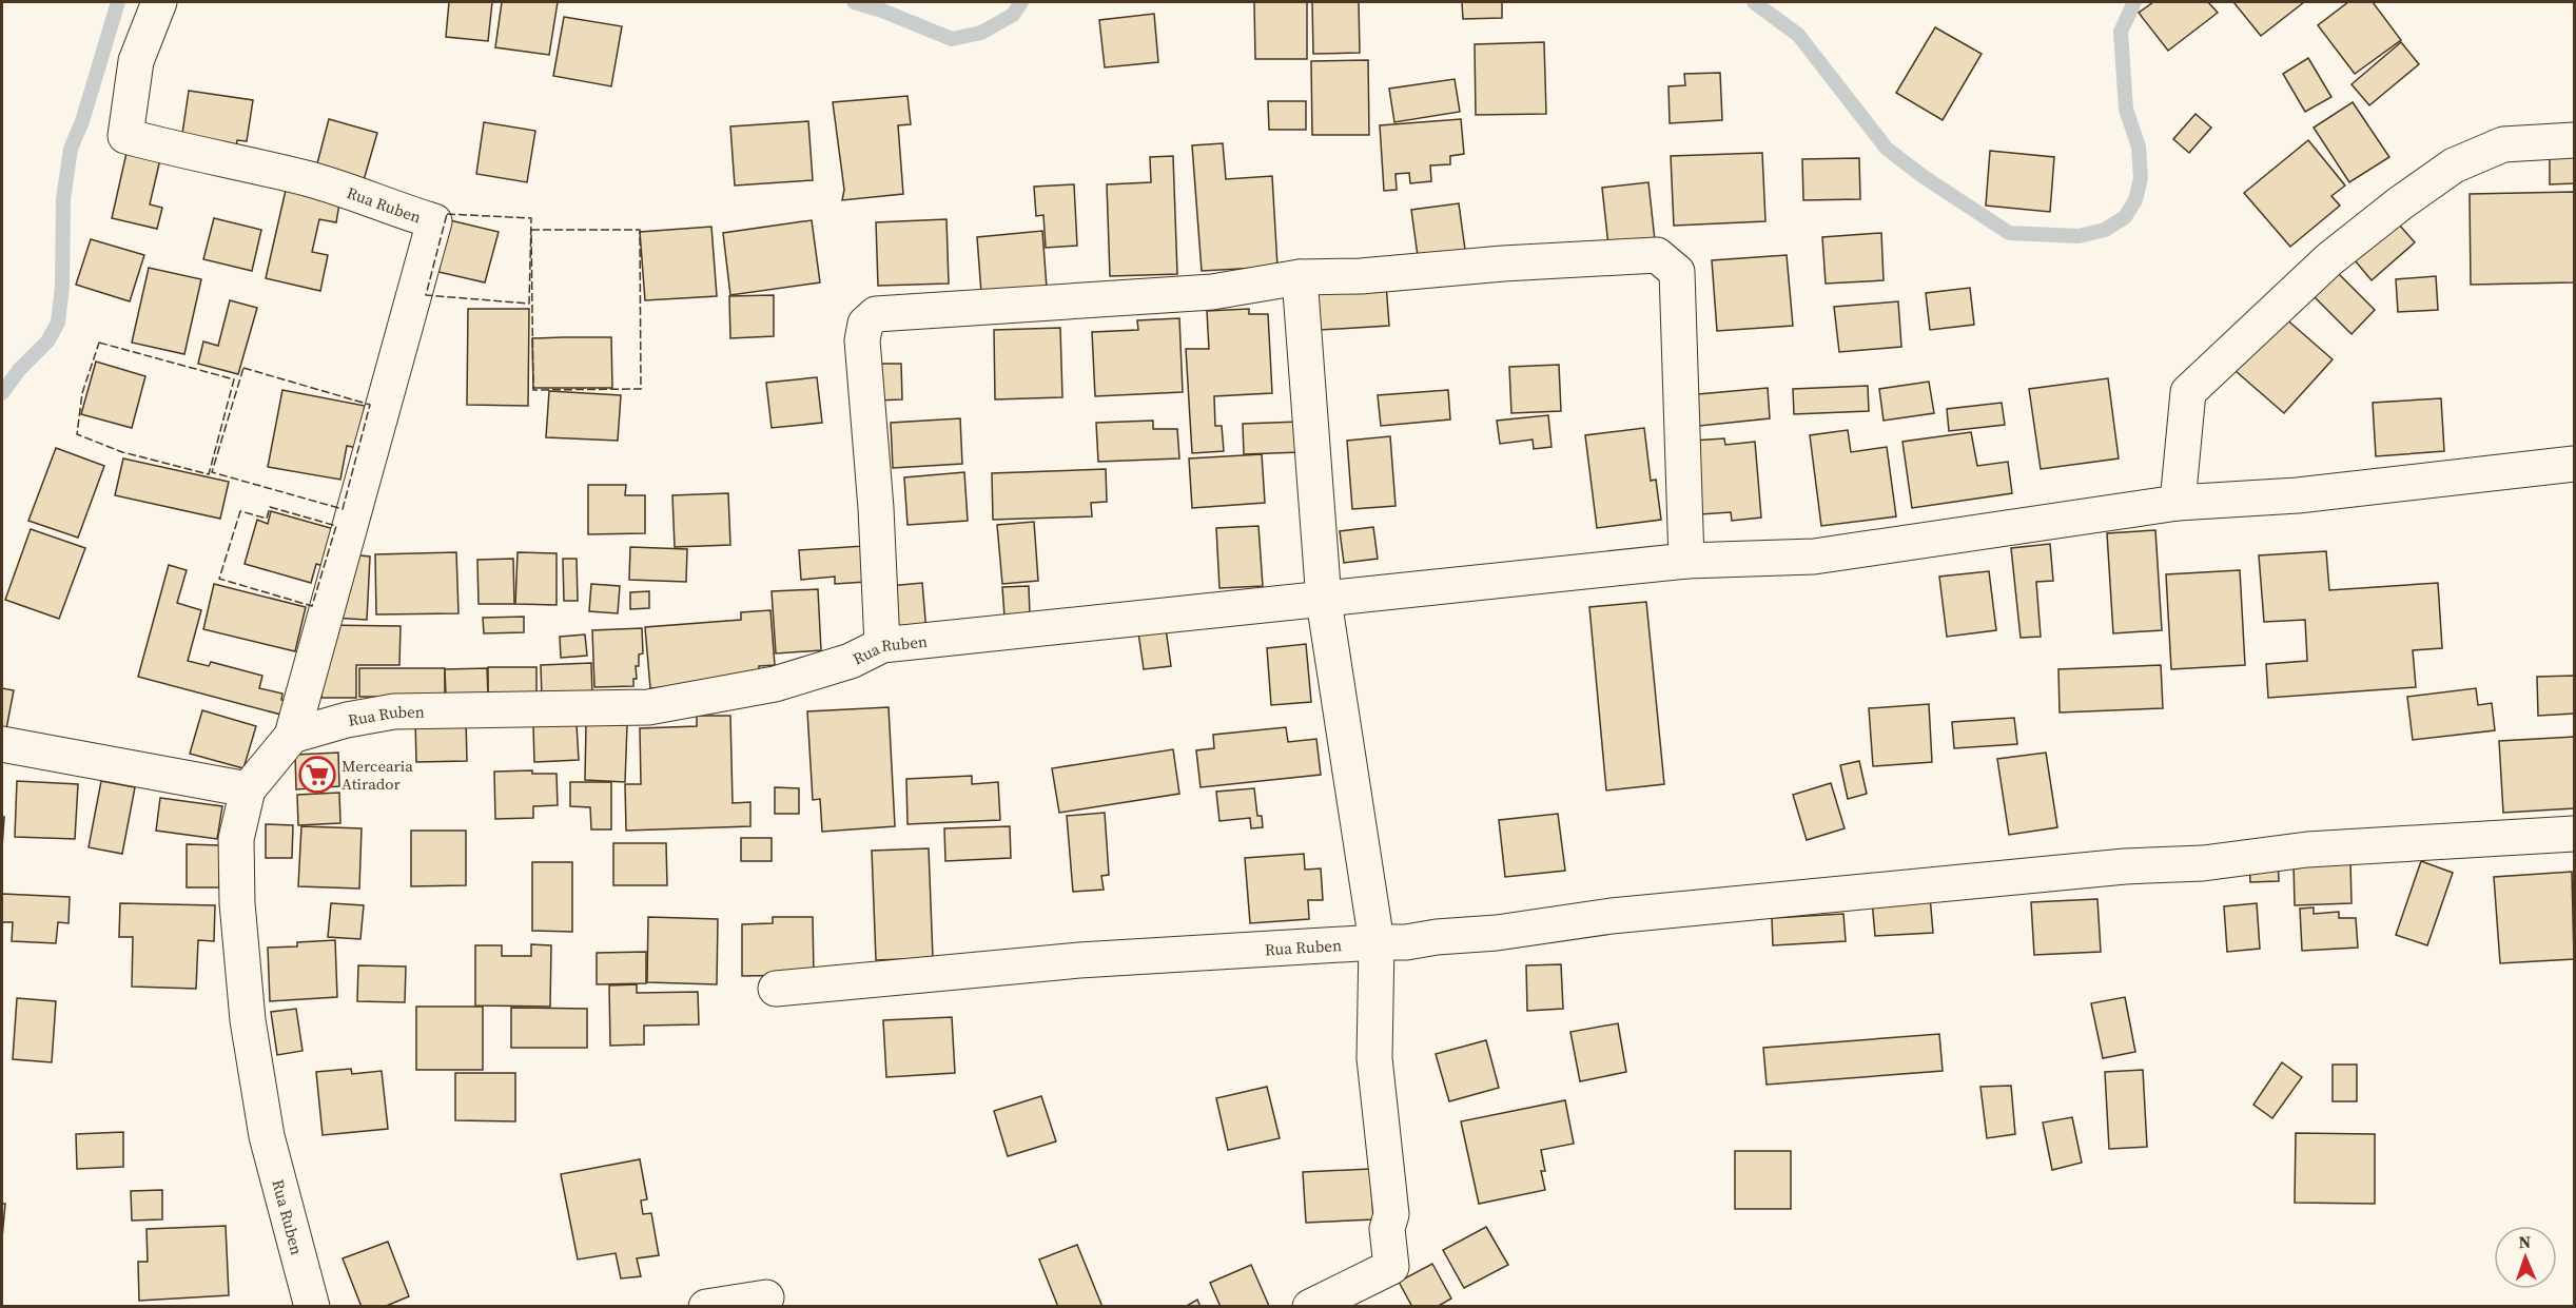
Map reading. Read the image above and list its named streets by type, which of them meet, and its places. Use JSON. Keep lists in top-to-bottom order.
{
  "streets": {
    "street": ["Rua Ruben"]
  },
  "places": {
    "supermarket": ["Mercearia Atirador"]
  },
  "north": "top"
}
